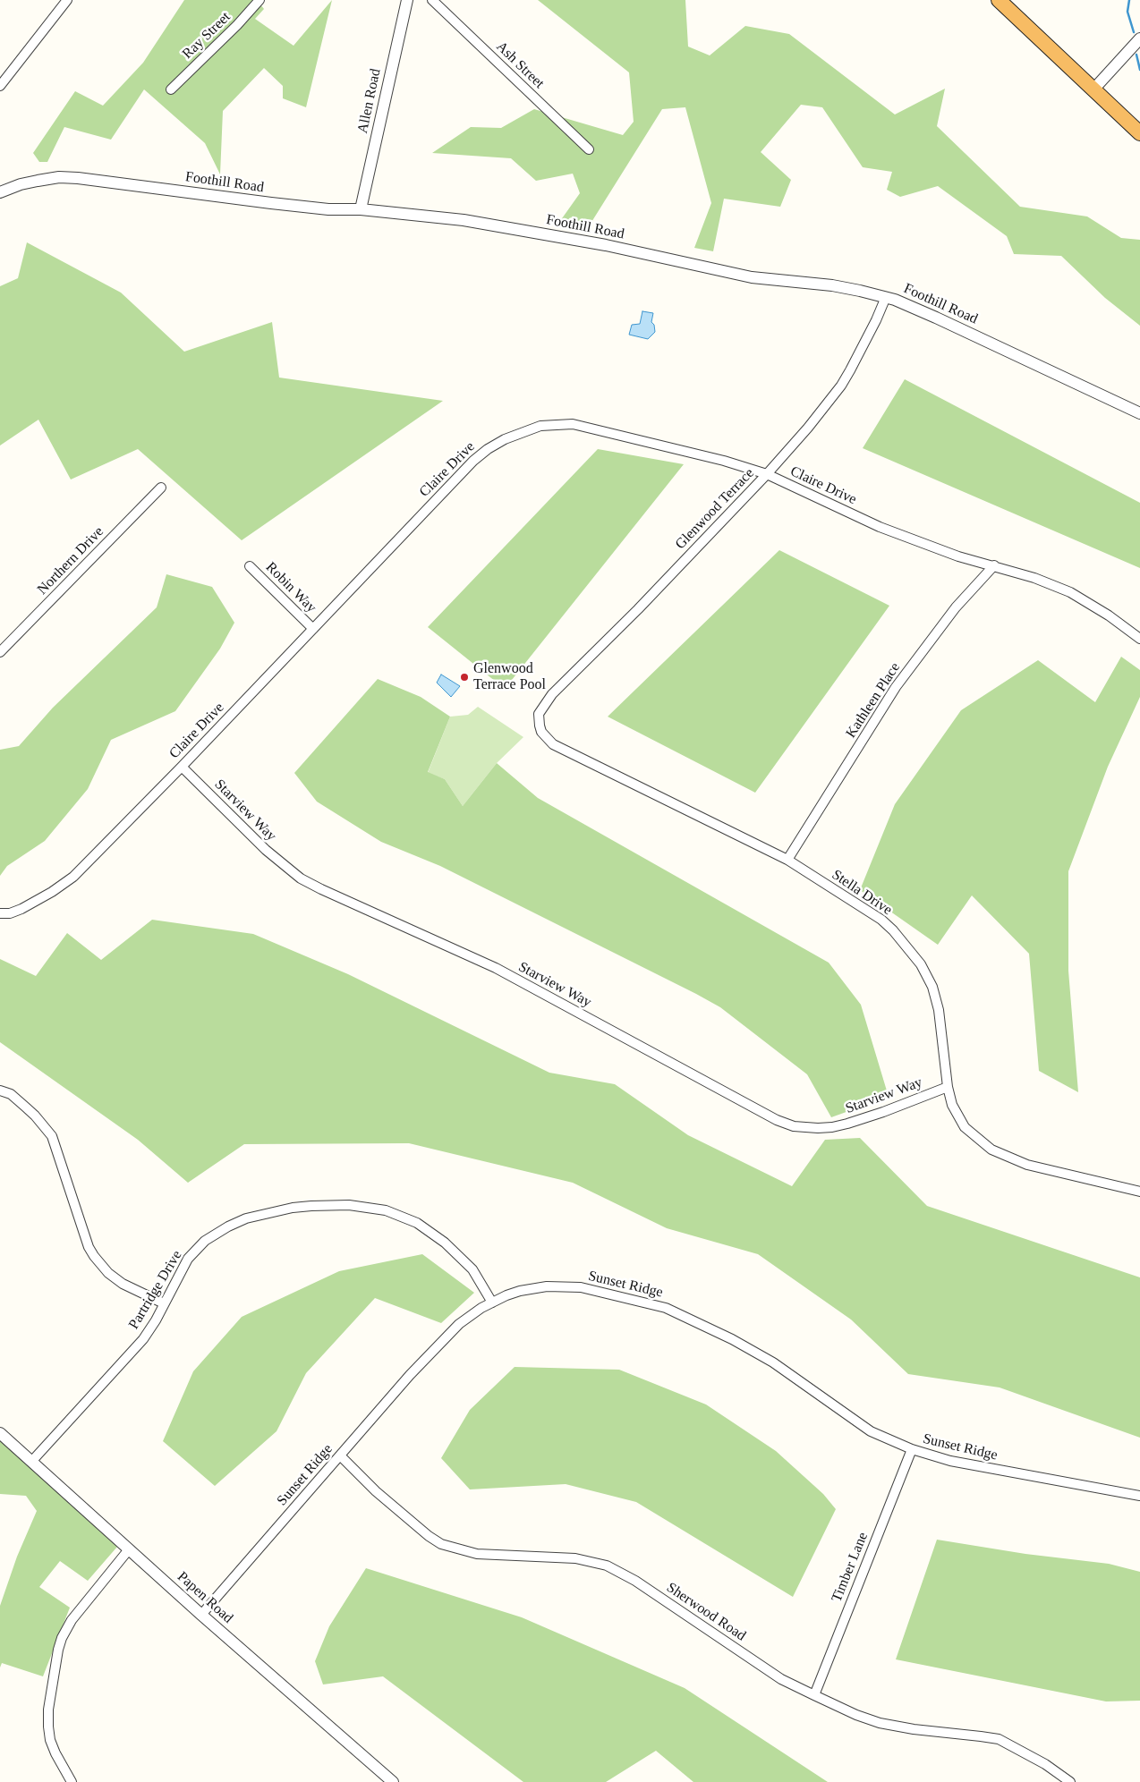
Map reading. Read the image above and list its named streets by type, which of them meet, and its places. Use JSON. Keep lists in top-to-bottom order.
{
  "streets": {
    "street": [
      "Ray Street",
      "Ash Street",
      "Allen Road",
      "Foothill Road",
      "Claire Drive",
      "Glenwood Terrace",
      "Northern Drive",
      "Robin Way",
      "Kathleen Place",
      "Starview Way",
      "Stella Drive",
      "Sunset Ridge",
      "Partridge Drive",
      "Timber Lane",
      "Papen Road",
      "Sherwood Road"
    ]
  },
  "crossings": [
    ["Allen Road", "Foothill Road"],
    ["Foothill Road", "Glenwood Terrace"],
    ["Claire Drive", "Glenwood Terrace"],
    ["Claire Drive", "Robin Way"],
    ["Claire Drive", "Kathleen Place"],
    ["Claire Drive", "Starview Way"],
    ["Glenwood Terrace", "Stella Drive"],
    ["Kathleen Place", "Stella Drive"],
    ["Starview Way", "Stella Drive"],
    ["Sunset Ridge", "Partridge Drive"],
    ["Sunset Ridge", "Timber Lane"],
    ["Sunset Ridge", "Papen Road"],
    ["Sunset Ridge", "Sherwood Road"],
    ["Partridge Drive", "Papen Road"],
    ["Timber Lane", "Sherwood Road"]
  ],
  "places": ["Glenwood Terrace Pool"]
}
